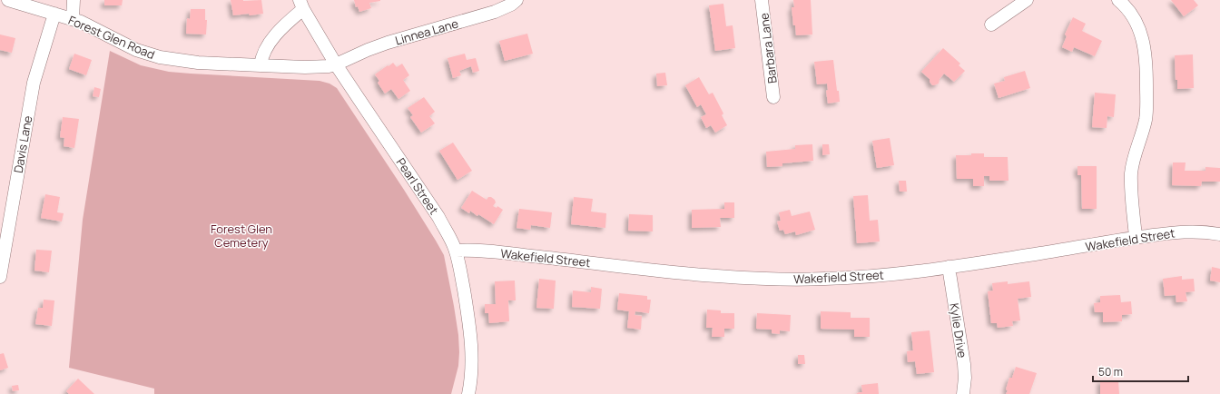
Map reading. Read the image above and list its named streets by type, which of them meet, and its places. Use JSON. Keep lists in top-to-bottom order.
{
  "streets": {
    "street": [
      "Linnea Lane",
      "Forest Glen Road",
      "Barbara Lane",
      "Davis Lane",
      "Pearl Street",
      "Wakefield Street",
      "Kylie Drive"
    ]
  },
  "crossings": [
    ["Linnea Lane", "Forest Glen Road"],
    ["Linnea Lane", "Pearl Street"],
    ["Forest Glen Road", "Davis Lane"],
    ["Forest Glen Road", "Pearl Street"],
    ["Pearl Street", "Wakefield Street"],
    ["Wakefield Street", "Kylie Drive"]
  ],
  "parks": ["Forest Glen Cemetery"],
  "scale_bar": "50 m"
}
